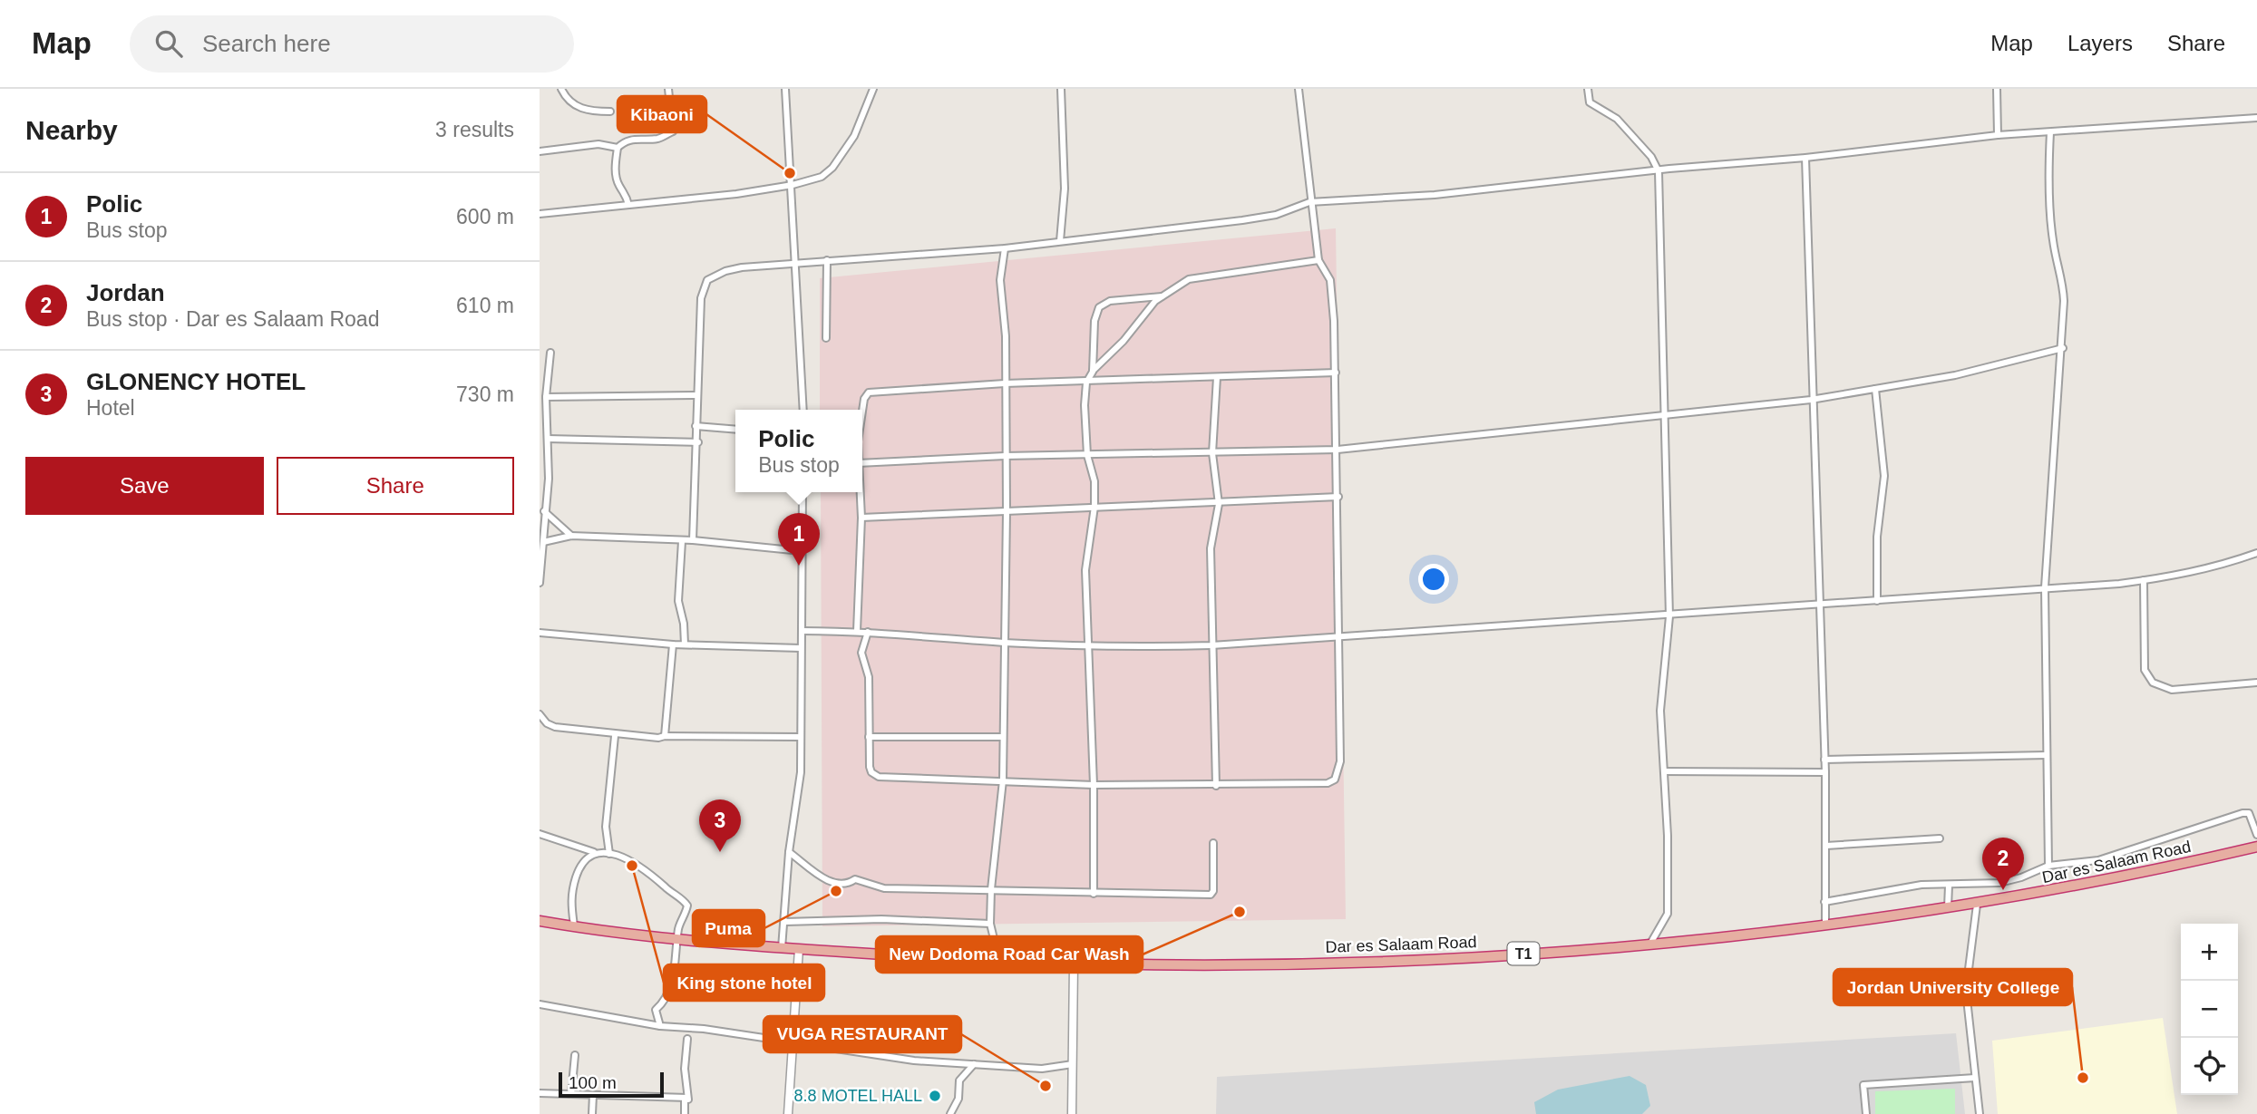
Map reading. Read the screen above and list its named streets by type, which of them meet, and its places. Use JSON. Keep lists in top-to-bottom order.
{
  "streets": {
    "highway": ["Dar es Salaam Road", "T1"]
  },
  "places": [
    "Kibaoni",
    "King stone hotel",
    "Puma",
    "New Dodoma Road Car Wash",
    "Jordan University College",
    "VUGA RESTAURANT",
    "8.8 MOTEL HALL"
  ],
  "scale_bar": "100 m",
  "page": {
    "header": "Map",
    "search": "Search here",
    "nav": ["Map", "Layers", "Share"],
    "heading": ["Nearby", "3 results"],
    "list": [
      {
        "mark": "1",
        "name": "Polic",
        "note": "Bus stop",
        "value": "600 m"
      },
      {
        "mark": "2",
        "name": "Jordan",
        "note": "Bus stop · Dar es Salaam Road",
        "value": "610 m"
      },
      {
        "mark": "3",
        "name": "GLONENCY HOTEL",
        "note": "Hotel",
        "value": "730 m"
      }
    ],
    "popup": ["Polic", "Bus stop"],
    "buttons": ["Save", "Share"],
    "pins": ["1", "3", "2"],
    "map_buttons": ["+", "−"],
    "scale": "100 m"
  }
}
